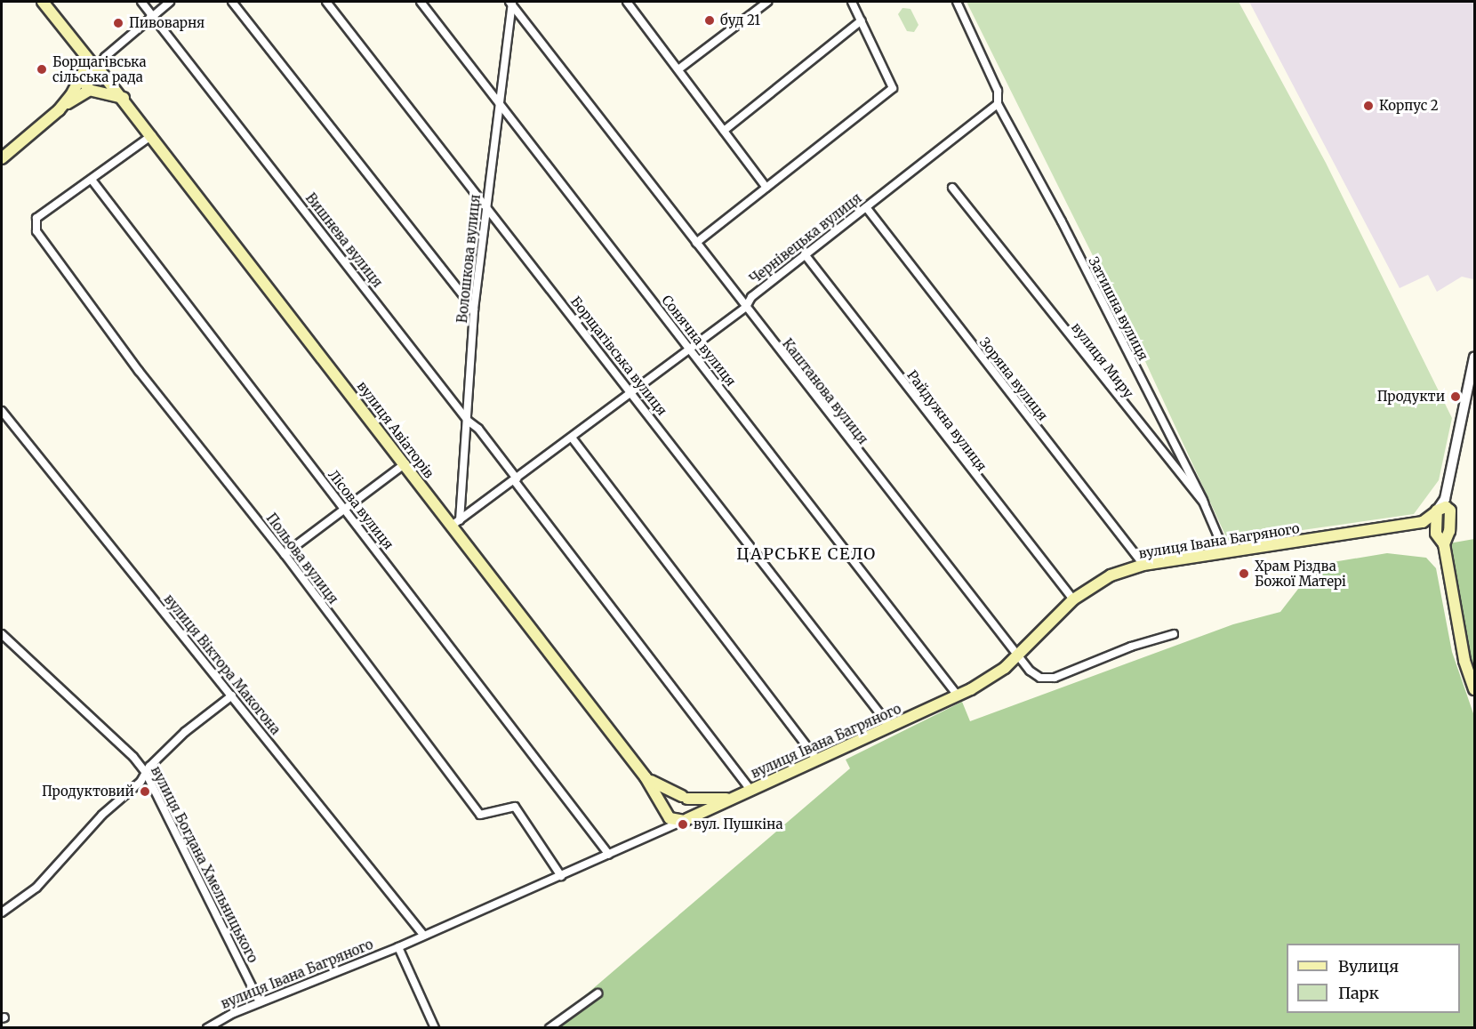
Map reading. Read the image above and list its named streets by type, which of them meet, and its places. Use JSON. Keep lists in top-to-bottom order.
{
  "streets": {
    "main road": ["вулиця Авіаторів", "вулиця Івана Багряного"],
    "street": [
      "Чернівецька вулиця",
      "Вишнева вулиця",
      "Волошкова вулиця",
      "Затишна вулиця",
      "Сонячна вулиця",
      "Борщагівська вулиця",
      "вулиця Миру",
      "Зоряна вулиця",
      "Каштанова вулиця",
      "Райдужна вулиця",
      "Лісова вулиця",
      "Польова вулиця",
      "вулиця Віктора Макогона",
      "вулиця Богдана Хмельницького"
    ]
  },
  "crossings": [
    ["Чернівецька вулиця", "Вишнева вулиця"],
    ["Чернівецька вулиця", "Волошкова вулиця"],
    ["Чернівецька вулиця", "Затишна вулиця"],
    ["Чернівецька вулиця", "Сонячна вулиця"],
    ["Чернівецька вулиця", "Борщагівська вулиця"],
    ["Чернівецька вулиця", "Зоряна вулиця"],
    ["Чернівецька вулиця", "Каштанова вулиця"],
    ["Чернівецька вулиця", "Райдужна вулиця"],
    ["Чернівецька вулиця", "вулиця Авіаторів"],
    ["Вишнева вулиця", "Волошкова вулиця"],
    ["Вишнева вулиця", "вулиця Івана Багряного"],
    ["Волошкова вулиця", "Сонячна вулиця"],
    ["Волошкова вулиця", "Борщагівська вулиця"],
    ["Волошкова вулиця", "Каштанова вулиця"],
    ["Волошкова вулиця", "вулиця Авіаторів"],
    ["Затишна вулиця", "вулиця Миру"],
    ["Сонячна вулиця", "вулиця Івана Багряного"],
    ["Борщагівська вулиця", "вулиця Івана Багряного"],
    ["вулиця Миру", "вулиця Івана Багряного"],
    ["Зоряна вулиця", "вулиця Івана Багряного"],
    ["Каштанова вулиця", "вулиця Івана Багряного"],
    ["Райдужна вулиця", "вулиця Івана Багряного"],
    ["вулиця Авіаторів", "вулиця Івана Багряного"],
    ["Лісова вулиця", "вулиця Івана Багряного"],
    ["Лісова вулиця", "Польова вулиця"],
    ["вулиця Івана Багряного", "Польова вулиця"],
    ["вулиця Івана Багряного", "вулиця Віктора Макогона"],
    ["вулиця Івана Багряного", "вулиця Богдана Хмельницького"]
  ],
  "districts": ["ЦАРСЬКЕ СЕЛО"],
  "places": [
    "буд 21",
    "Пивоварня",
    "Борщагівська сільська рада",
    "Корпус 2",
    "Продукти",
    "Храм Різдва Божої Матері",
    "Продуктовий",
    "вул. Пушкіна"
  ],
  "legend": ["Вулиця", "Парк"]
}
